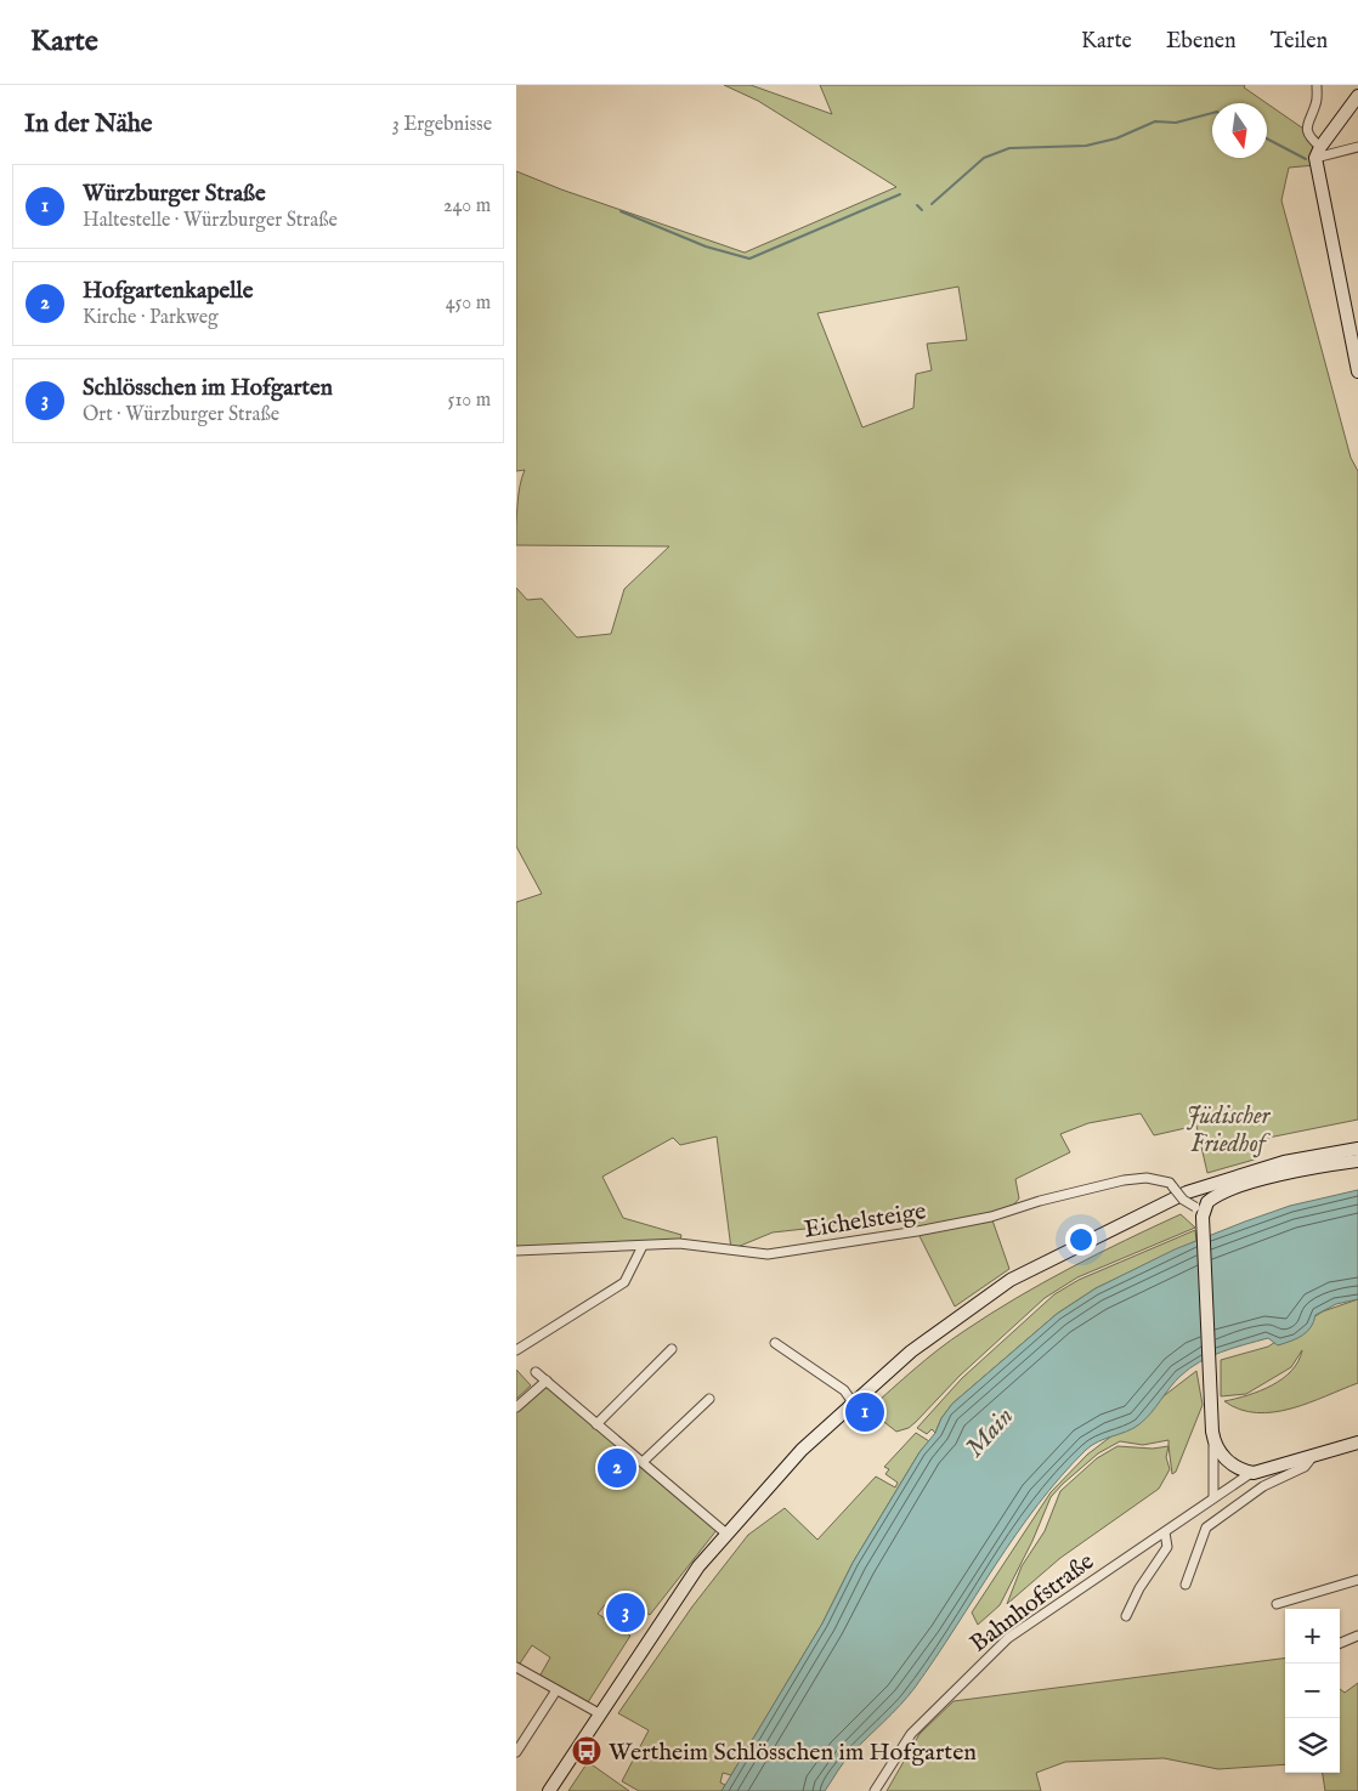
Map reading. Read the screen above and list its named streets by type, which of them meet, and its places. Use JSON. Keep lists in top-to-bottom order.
{
  "streets": {
    "street": ["Eichelsteige", "Bahnhofstraße"]
  },
  "water": ["Main"],
  "parks": ["Jüdischer Friedhof"],
  "places": {
    "bus stop": ["Wertheim Schlösschen im Hofgarten"]
  },
  "north": "bottom",
  "page": {
    "header": "Karte",
    "nav": ["Karte", "Ebenen", "Teilen"],
    "heading": ["In der Nähe", "3 Ergebnisse"],
    "list": [
      {
        "mark": "1",
        "name": "Würzburger Straße",
        "note": "Haltestelle · Würzburger Straße",
        "value": "240 m"
      },
      {
        "mark": "2",
        "name": "Hofgartenkapelle",
        "note": "Kirche · Parkweg",
        "value": "450 m"
      },
      {
        "mark": "3",
        "name": "Schlösschen im Hofgarten",
        "note": "Ort · Würzburger Straße",
        "value": "510 m"
      }
    ],
    "pins": ["1", "2", "3"],
    "map_buttons": ["+", "−"]
  }
}
